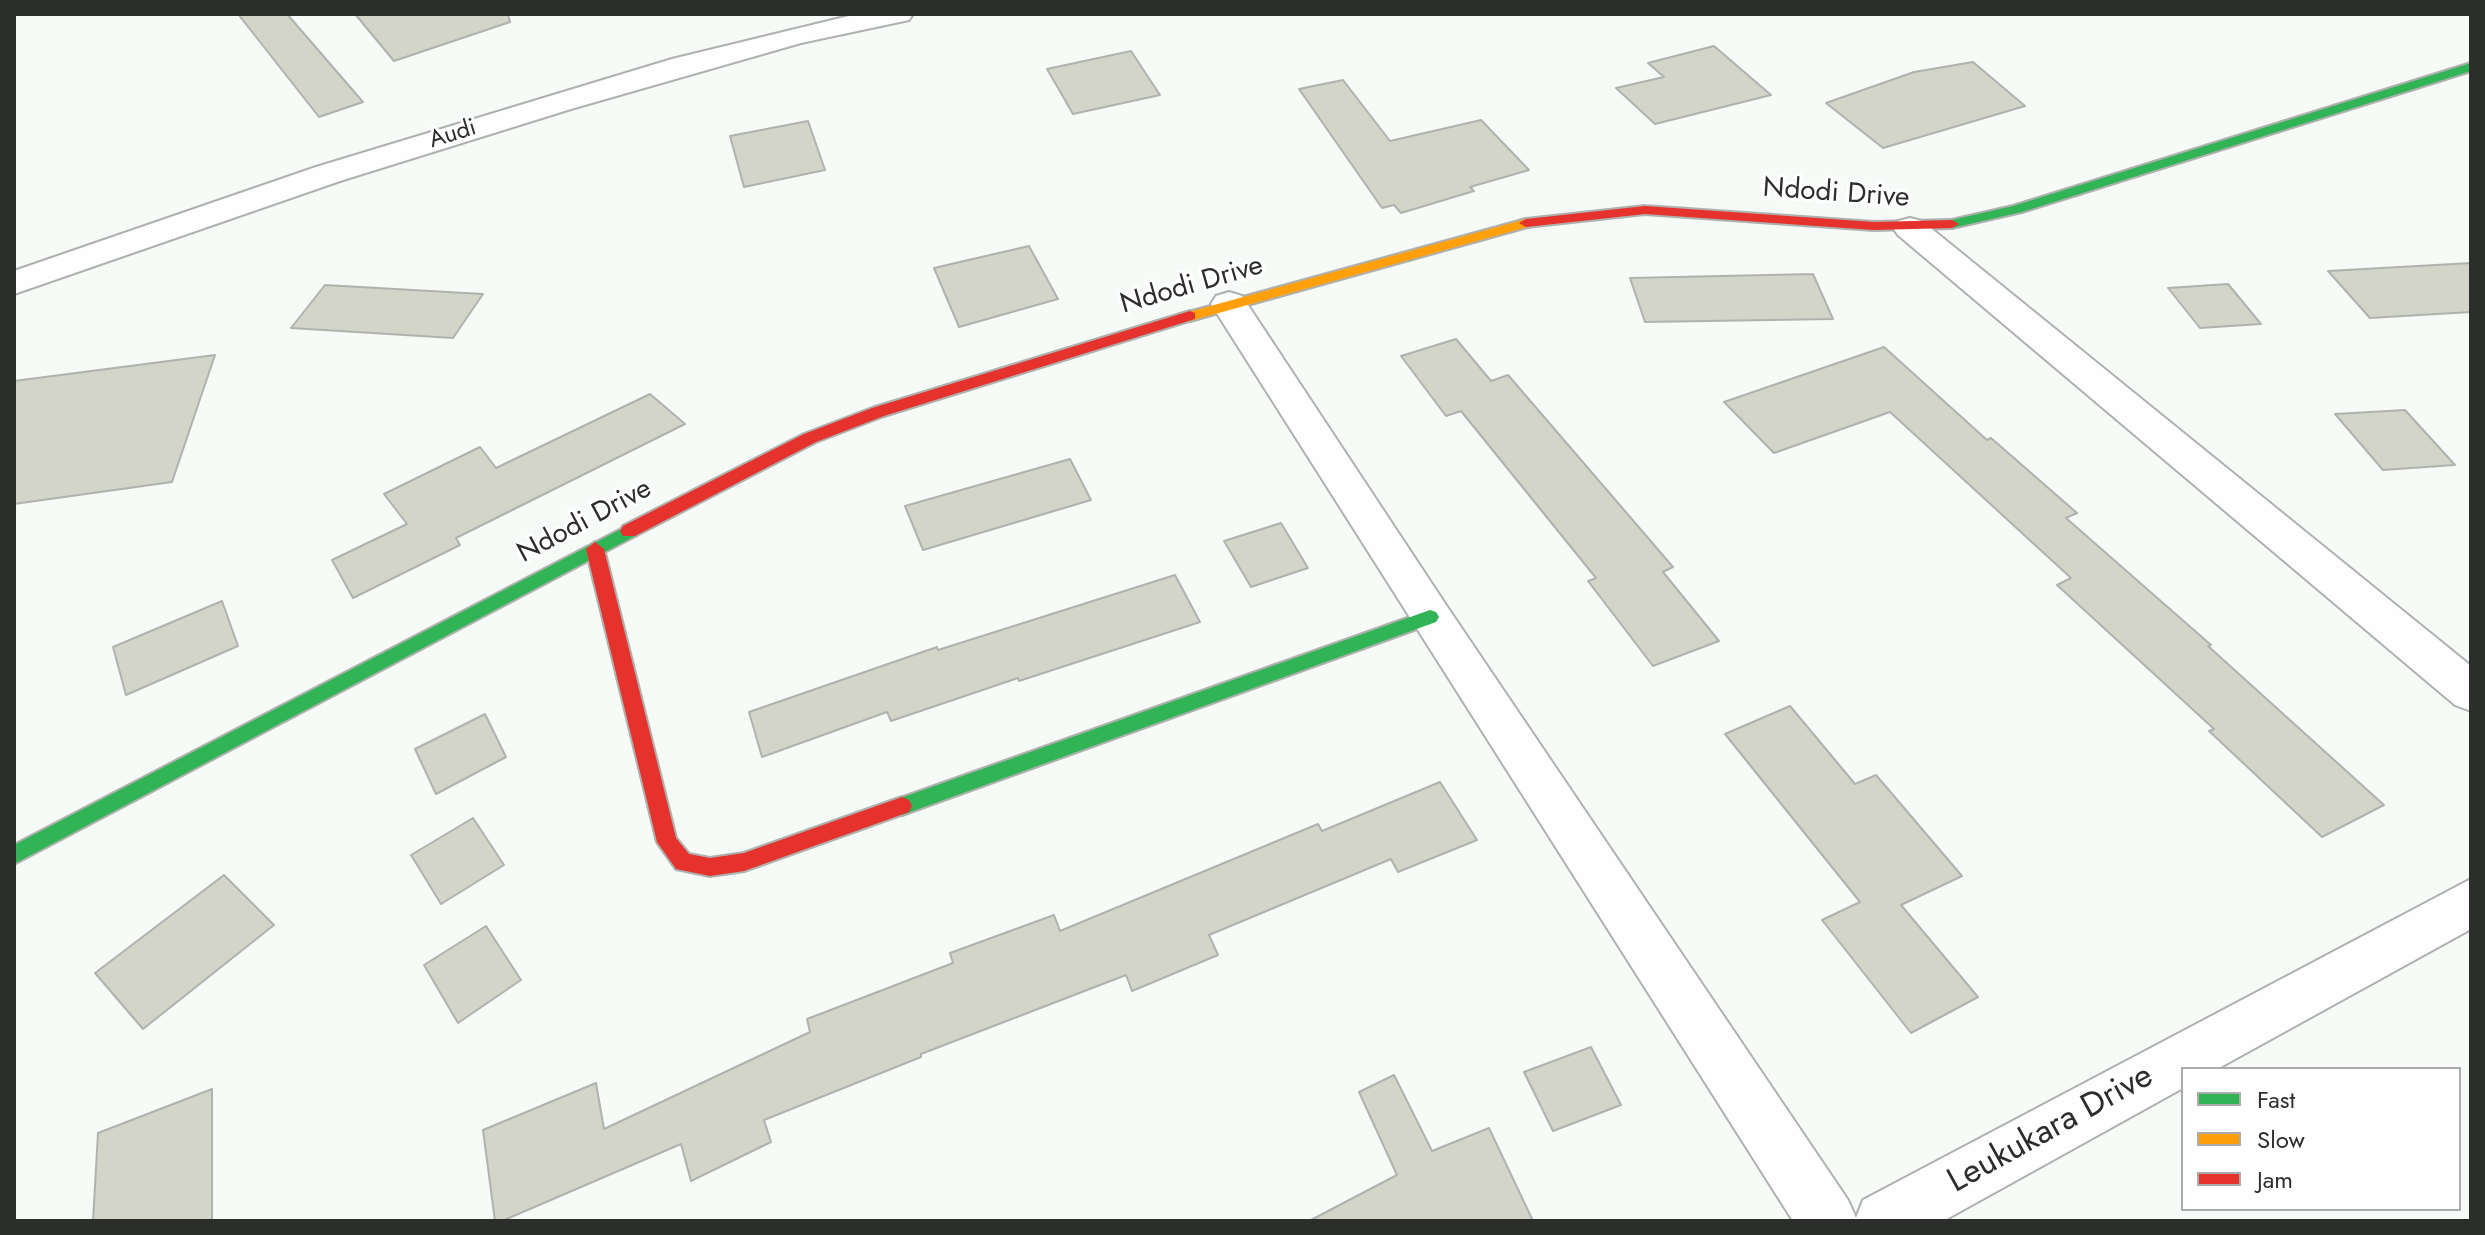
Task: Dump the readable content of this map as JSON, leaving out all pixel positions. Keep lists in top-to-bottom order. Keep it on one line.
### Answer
{"streets":{"street":["Audi","Ndodi Drive","Leukukara Drive"]},"legend":["Fast","Slow","Jam"]}
